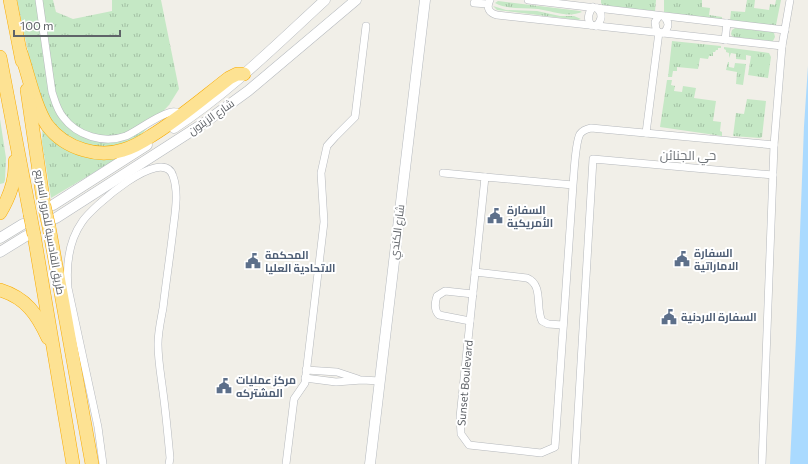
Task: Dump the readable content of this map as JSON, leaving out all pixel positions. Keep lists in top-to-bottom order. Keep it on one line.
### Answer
{"streets":{"highway":["طريق القادسية للمرور السريع"],"main road":["شارع الزيتون","شارع الكندي"],"street":["Sunset Boulevard"]},"crossings":[["شارع الزيتون","طريق القادسية للمرور السريع"]],"districts":["حي الجنائن"],"places":{"public building":["السفارة الأمريكية","السفارة الاماراتية","المحكمة الاتحادية العليا","السفارة الاردنية","مركز عمليات المشتركه"]},"scale_bar":"100 m"}
